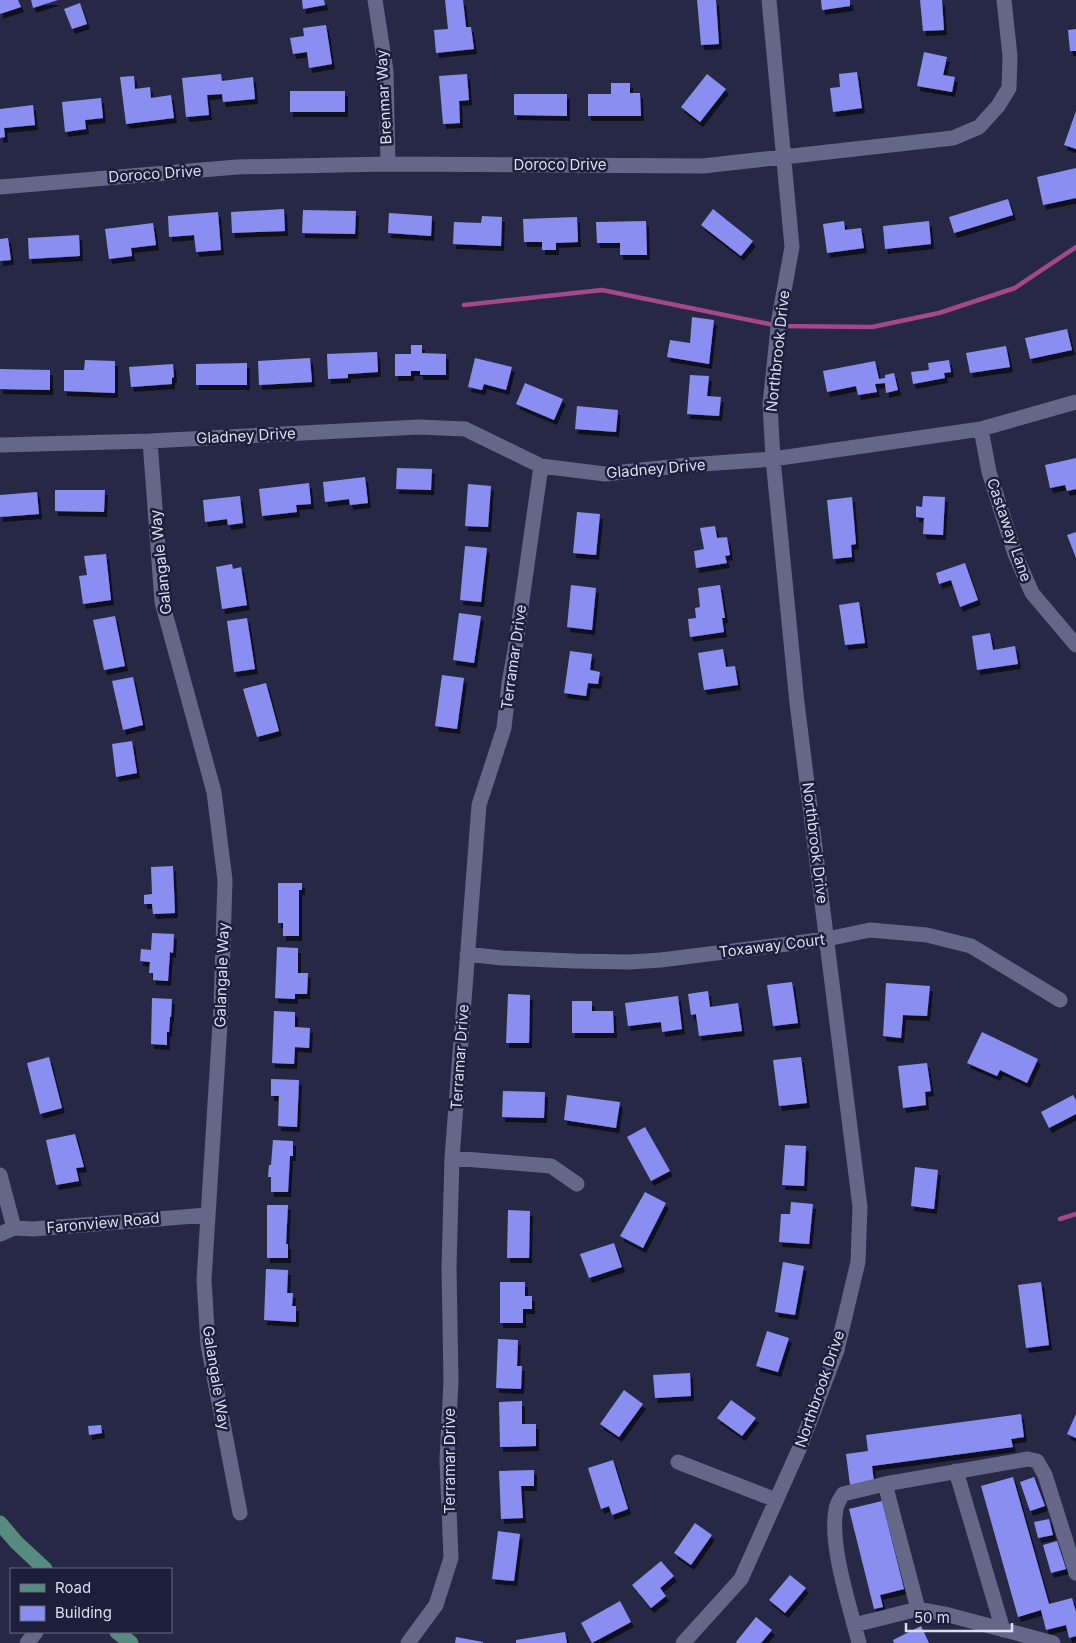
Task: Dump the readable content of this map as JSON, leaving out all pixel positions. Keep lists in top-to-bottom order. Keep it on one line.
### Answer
{"streets":{"street":["Brenmar Way","Doroco Drive","Northbrook Drive","Gladney Drive","Castaway Lane","Galangale Way","Terramar Drive","Toxaway Court","Faronview Road"]},"crossings":[["Brenmar Way","Doroco Drive"],["Doroco Drive","Northbrook Drive"],["Northbrook Drive","Gladney Drive"],["Northbrook Drive","Toxaway Court"],["Gladney Drive","Castaway Lane"],["Gladney Drive","Galangale Way"],["Gladney Drive","Terramar Drive"],["Galangale Way","Faronview Road"],["Terramar Drive","Toxaway Court"]],"legend":["Road","Building"],"scale_bar":"50 m"}
